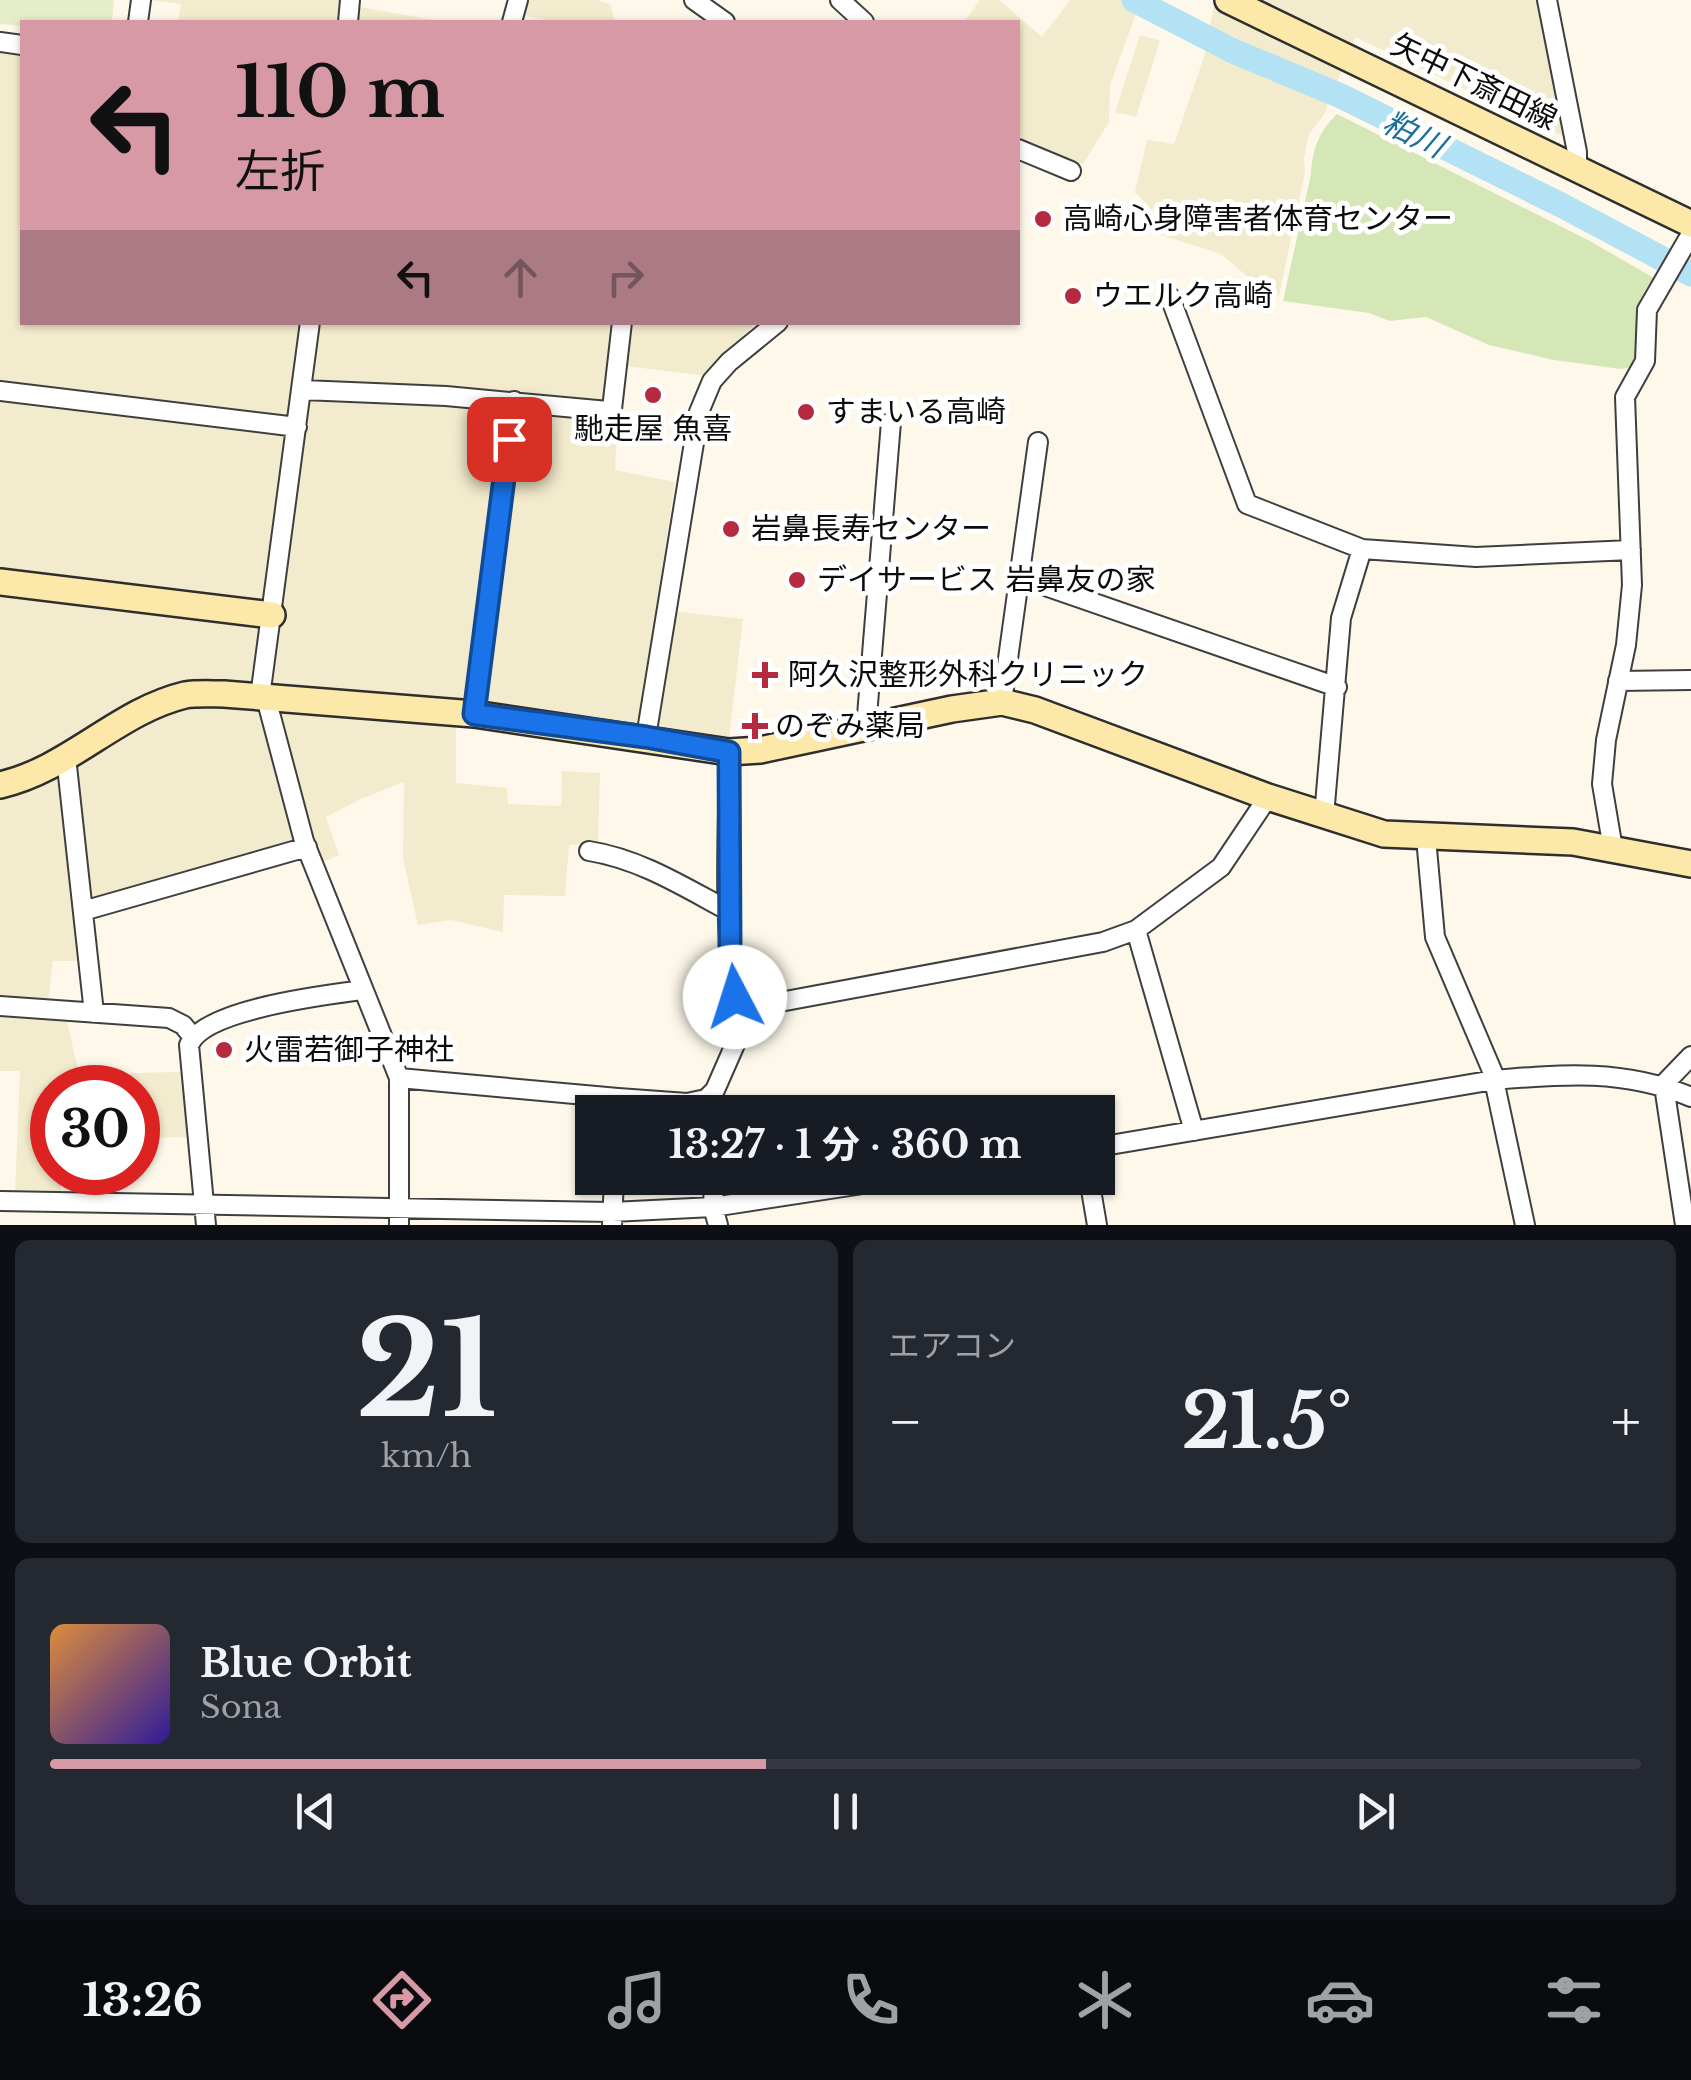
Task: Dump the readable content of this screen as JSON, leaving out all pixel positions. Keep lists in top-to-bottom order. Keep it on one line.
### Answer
{"streets":{"street":["矢中下斎田線"]},"water":["粕川"],"places":{"other":["高崎心身障害者体育センター","ウエルク高崎","馳走屋 魚喜","すまいる高崎","岩鼻長寿センター","デイサービス 岩鼻友の家","火雷若御子神社"],"health":["阿久沢整形外科クリニック","のぞみ薬局"]},"page":{"turn":["110 m","左折"],"limit":"30","trip":"13:27 · 1 分 · 360 m","tile":[["21","km/h"],"エアコン"],"heat":["−","21.5°","+"],"song":["Blue Orbit","Sona"],"tabs":"13:26"}}
